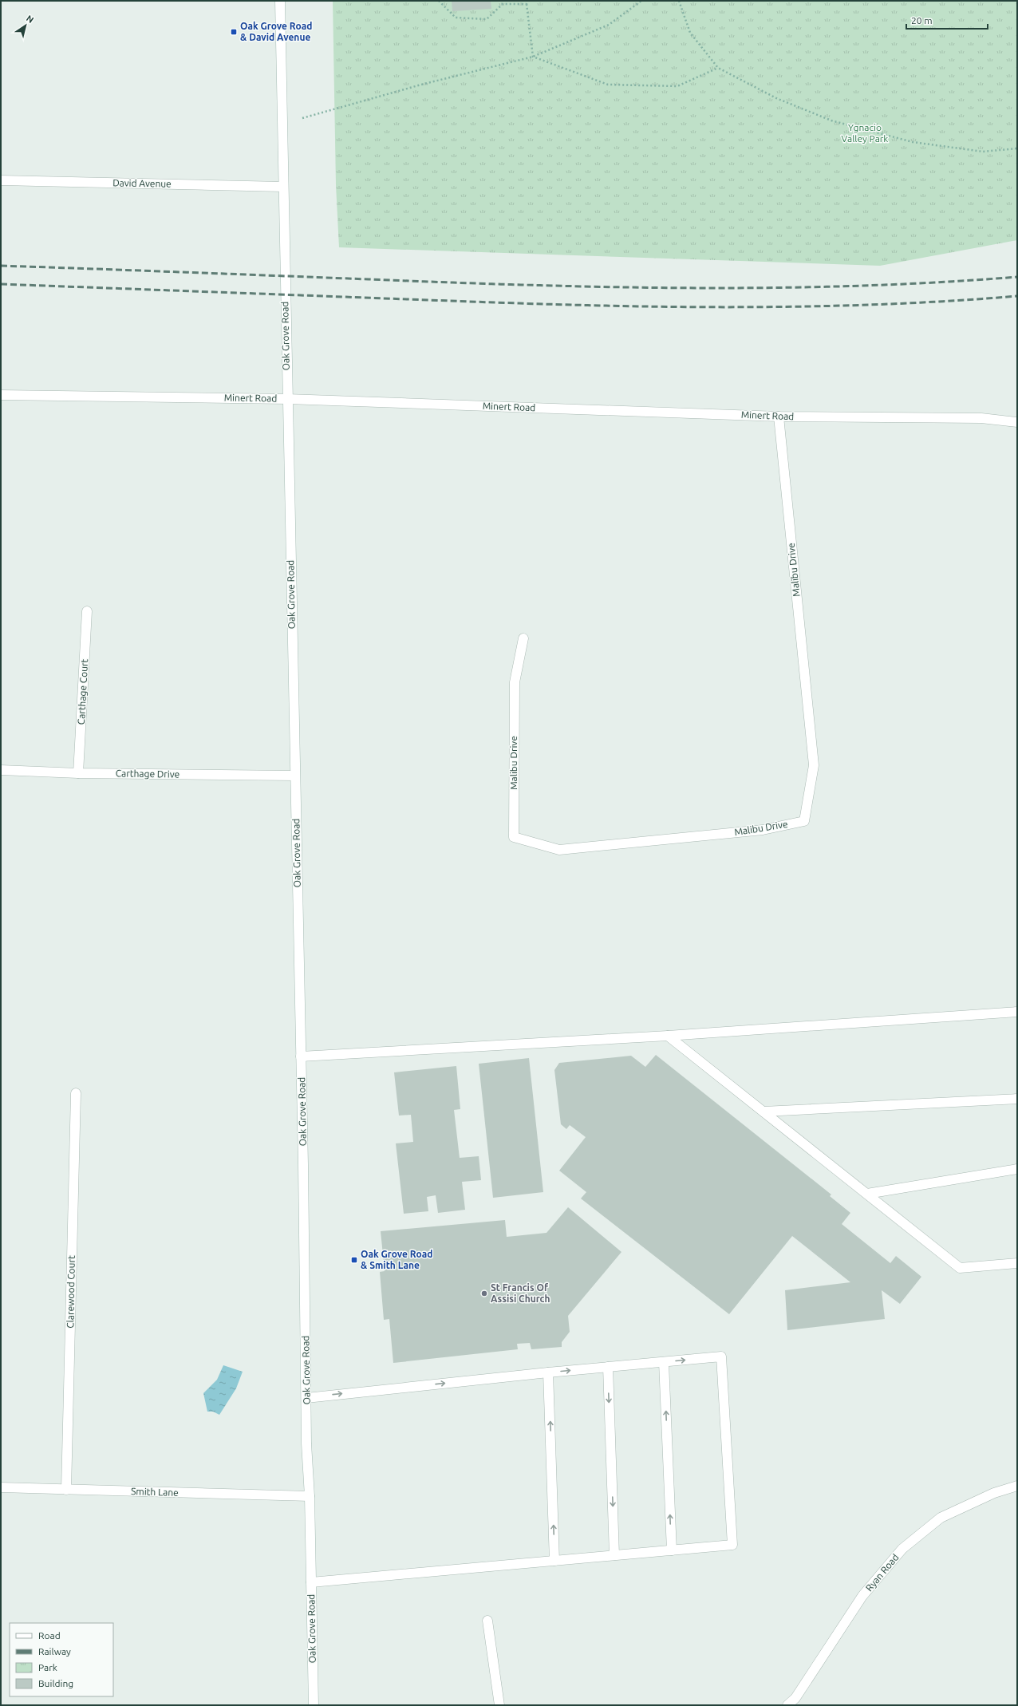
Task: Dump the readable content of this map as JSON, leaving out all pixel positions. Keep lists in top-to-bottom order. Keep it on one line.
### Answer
{"streets":{"street":["David Avenue","Oak Grove Road","Minert Road","Malibu Drive","Carthage Court","Carthage Drive","Clarewood Court","Smith Lane","Ryan Road"]},"crossings":[["David Avenue","Oak Grove Road"],["Oak Grove Road","Minert Road"],["Oak Grove Road","Carthage Drive"],["Oak Grove Road","Smith Lane"],["Minert Road","Malibu Drive"],["Carthage Court","Carthage Drive"],["Clarewood Court","Smith Lane"]],"parks":["Ygnacio Valley Park"],"places":{"transit":["Oak Grove Road & David Avenue","Oak Grove Road & Smith Lane"],"other":["St Francis Of Assisi Church"]},"legend":["Road","Railway","Park","Building"],"scale_bar":"20 m","north":"top right"}
